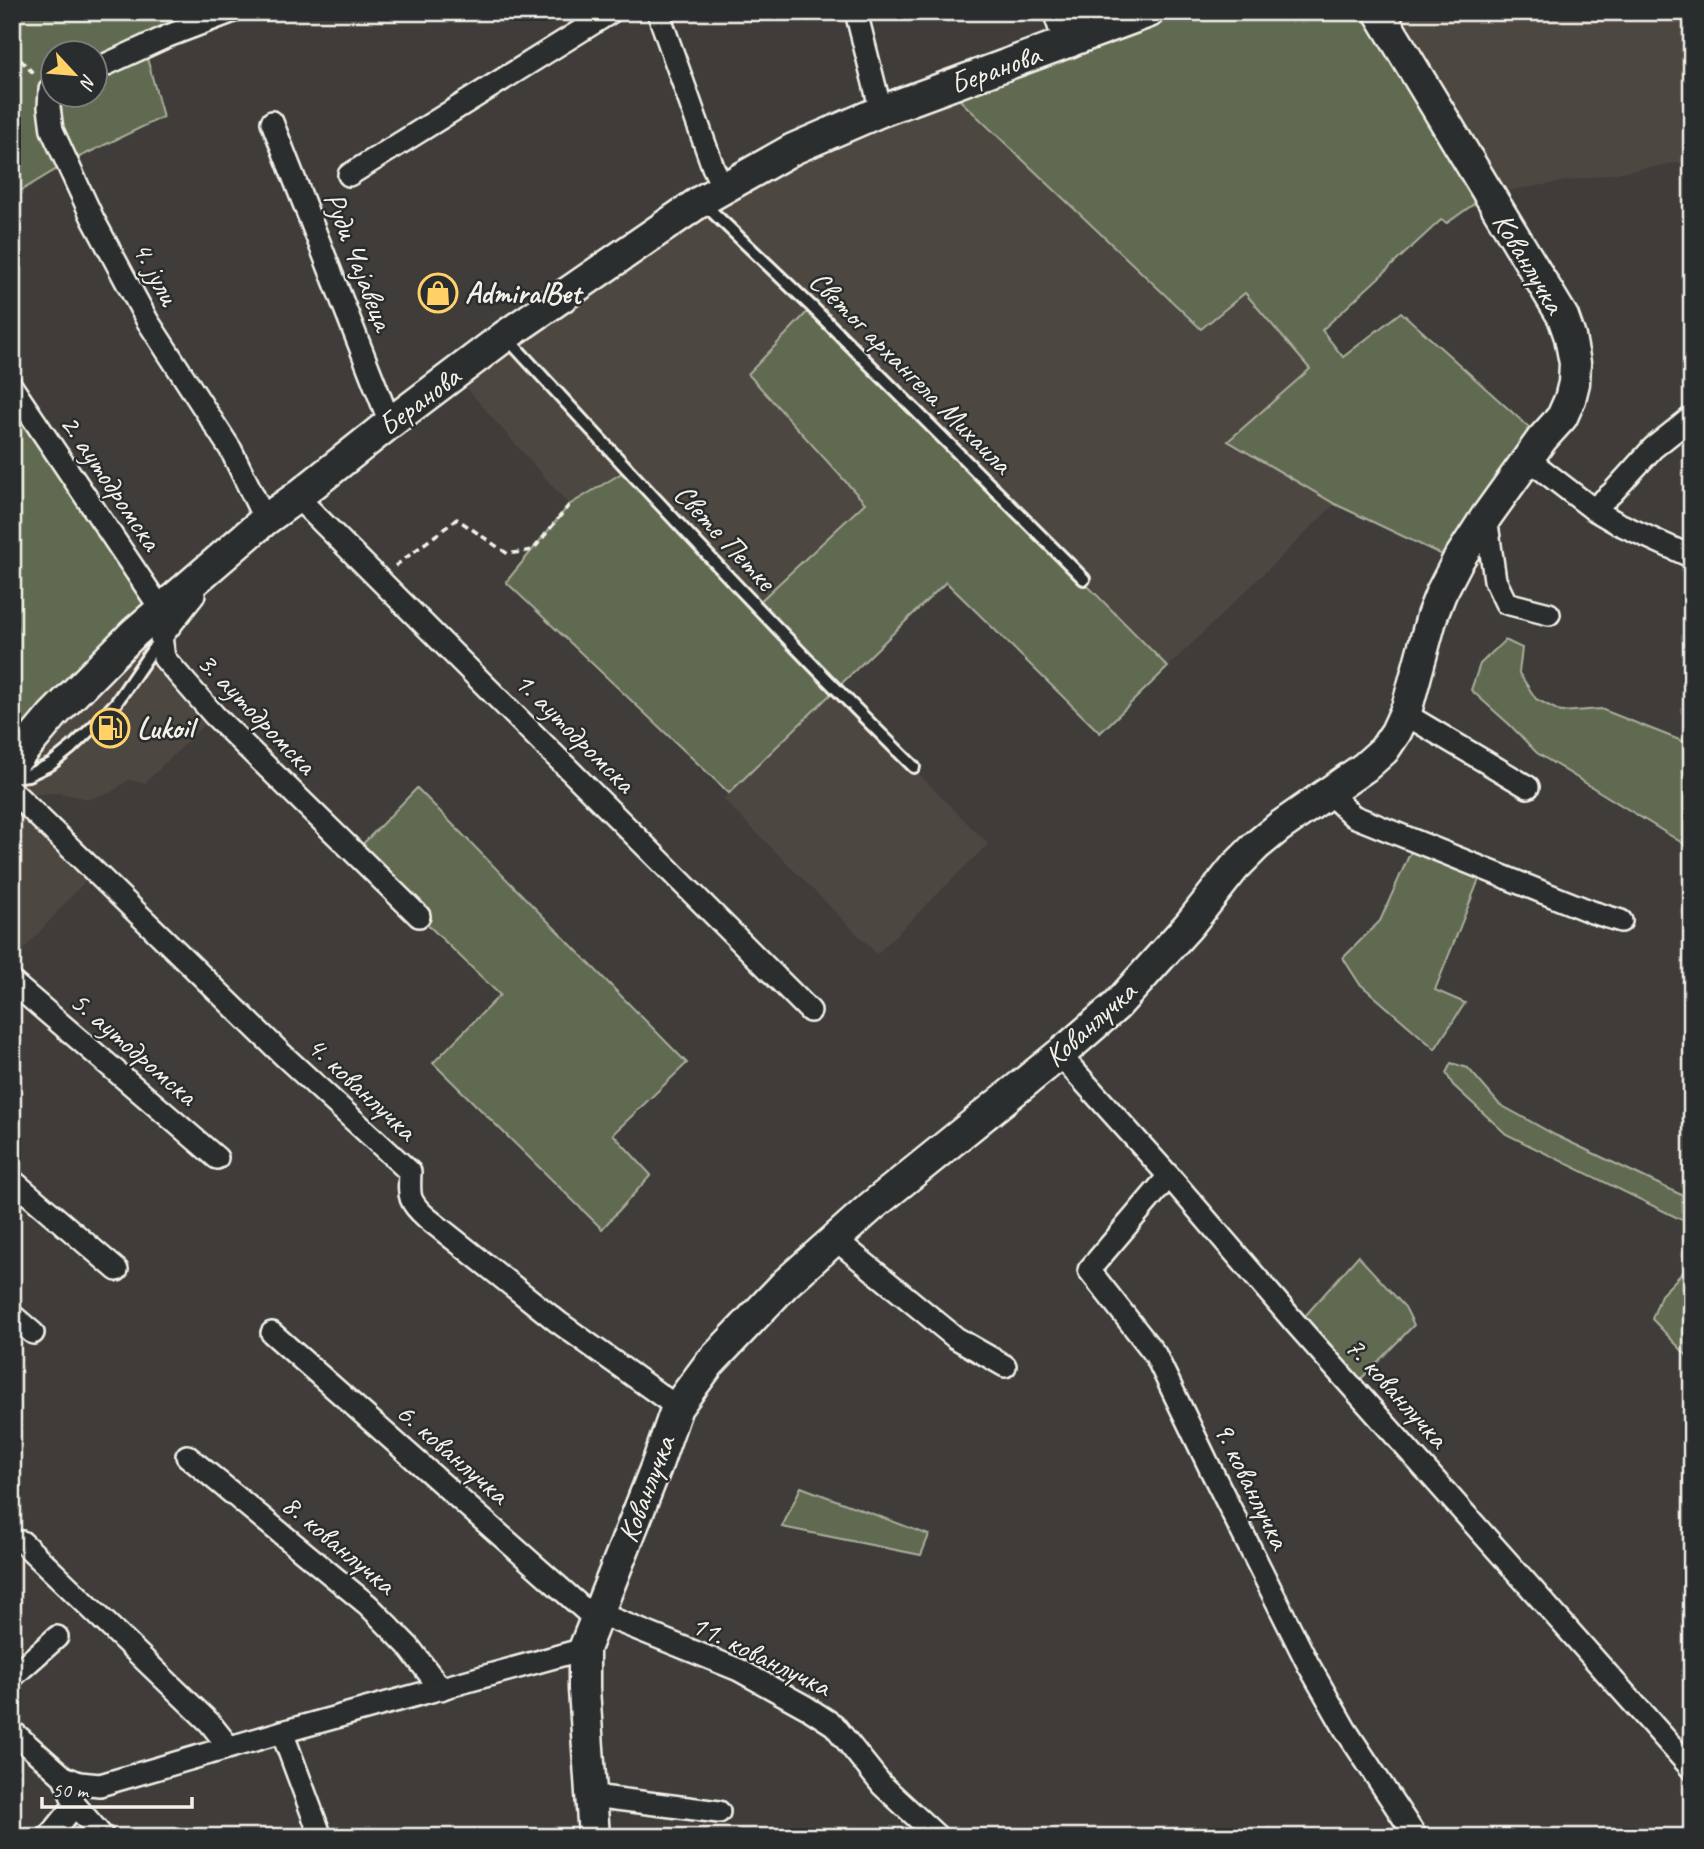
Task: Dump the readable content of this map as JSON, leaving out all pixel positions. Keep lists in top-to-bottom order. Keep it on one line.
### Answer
{"streets":{"street":["Беранова","Руди Чајавеца","Кованлучка","4. јули","2. аутодромска","3. аутодромска","1. аутодромска","5. аутодромска","4. кованлучка","7. кованлучка","6. кованлучка","9. кованлучка","8. кованлучка","11. кованлучка"],"lane":["Светог архангела Михаила","Свете Петке"]},"crossings":[["Беранова","Руди Чајавеца"],["Беранова","4. јули"],["Беранова","Светог архангела Михаила"],["Беранова","2. аутодромска"],["Беранова","Свете Петке"],["Беранова","3. аутодромска"],["Беранова","1. аутодромска"],["Кованлучка","4. кованлучка"],["Кованлучка","7. кованлучка"],["Кованлучка","6. кованлучка"],["Кованлучка","11. кованлучка"],["2. аутодромска","3. аутодромска"],["7. кованлучка","9. кованлучка"],["6. кованлучка","11. кованлучка"]],"places":{"shop":["AdmiralBet"],"fuel station":["Lukoil"]},"scale_bar":"50 m","north":"bottom right"}
